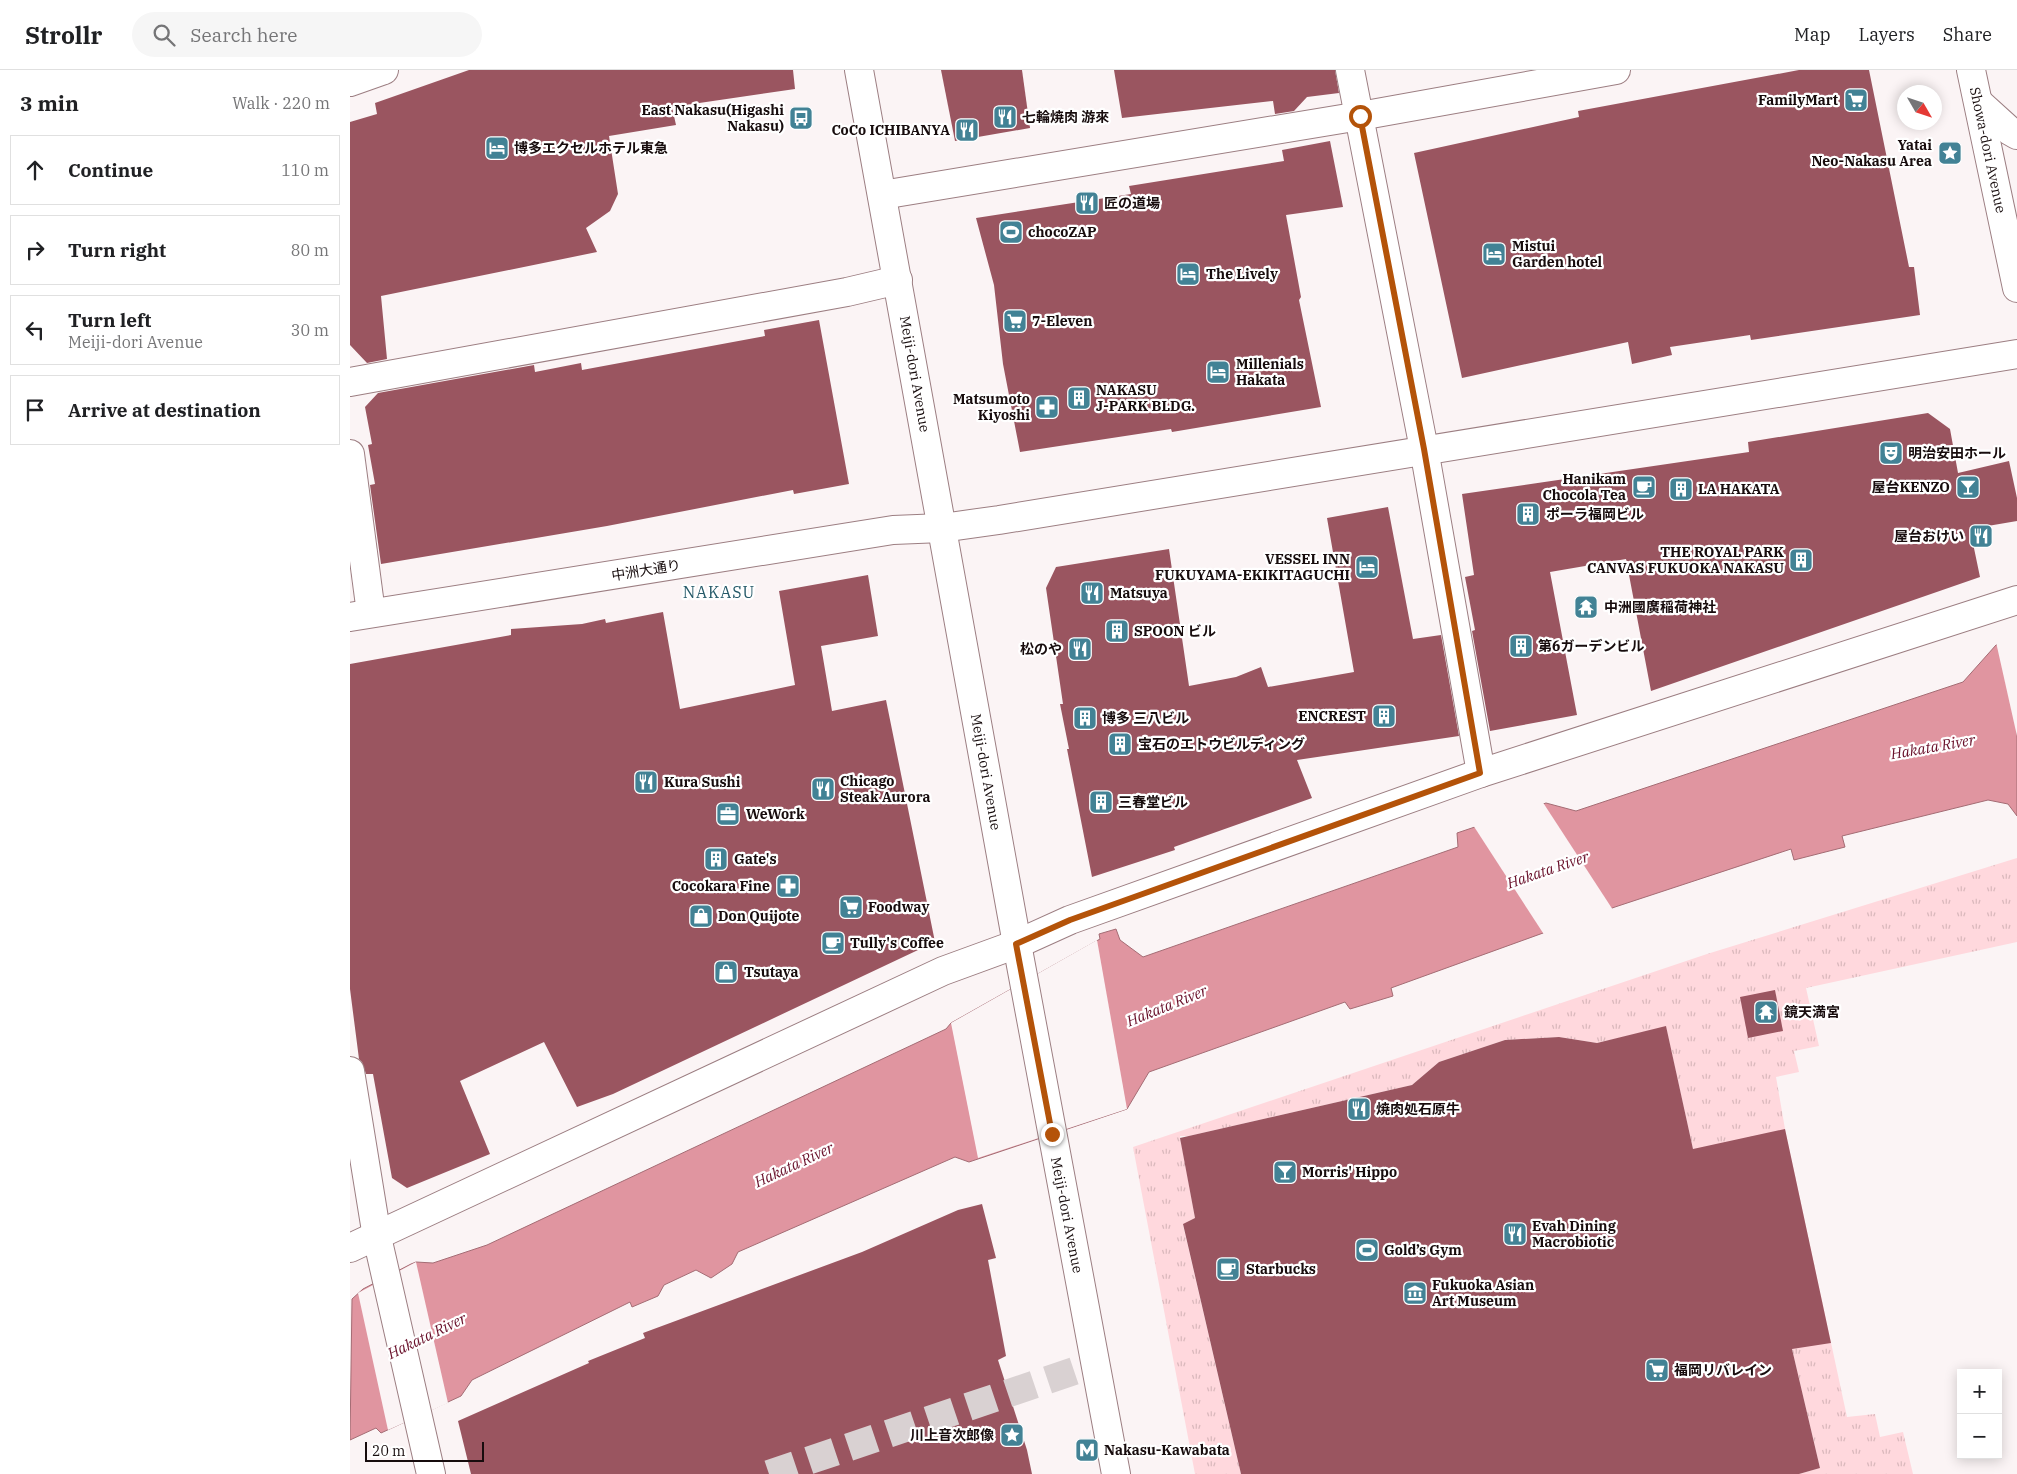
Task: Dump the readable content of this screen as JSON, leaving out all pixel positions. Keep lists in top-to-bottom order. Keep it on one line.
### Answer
{"streets":{"street":["Showa-dori Avenue","Meiji-dori Avenue","中洲大通り"]},"crossings":[["Meiji-dori Avenue","中洲大通り"]],"districts":["NAKASU"],"water":["Hakata River"],"places":{"supermarket":["FamilyMart","7-Eleven","Foodway","福岡リバレイン"],"restaurant":["七輪焼肉 游來","CoCo ICHIBANYA","匠の道場","屋台おけい","Matsuya","松のや","Kura Sushi","Chicago Steak Aurora","焼肉処石原牛","Evah Dining Macrobiotic"],"bus stop":["East Nakasu(Higashi Nakasu)"],"hotel":["博多エクセルホテル東急","Mistui Garden hotel","The Lively","Millenials Hakata","VESSEL INN FUKUYAMA-EKIKITAGUCHI"],"place":["Yatai Neo-Nakasu Area","川上音次郎像"],"sports":["chocoZAP","Gold’s Gym"],"building":["NAKASU J-PARK BLDG.","LA HAKATA","ポーラ福岡ビル","THE ROYAL PARK CANVAS FUKUOKA NAKASU","SPOON ビル","第6ガーデンビル","ENCREST","博多 三八ビル","宝石のエトウビルディング","三春堂ビル","Gate's"],"pharmacy":["Matsumoto Kiyoshi","Cocokara Fine"],"theatre":["明治安田ホール"],"cafe":["Hanikam Chocola Tea","Tully's Coffee","Starbucks"],"bar":["屋台KENZO","Morris' Hippo"],"temple":["中洲國廣稲荷神社","鏡天満宮"],"office":["WeWork"],"shop":["Don Quijote","Tsutaya"],"museum":["Fukuoka Asian Art Museum"],"metro station":["Nakasu-Kawabata"]},"scale_bar":"20 m","north":"bottom right","page":{"header":"Strollr","search":"Search here","nav":["Map","Layers","Share"],"heading":["3 min","Walk · 220 m"],"list":[["Continue","110 m"],["Turn right","80 m"],["Turn left","Meiji-dori Avenue","30 m"],"Arrive at destination"],"map_buttons":["+","−"],"scale":"20 m"}}
